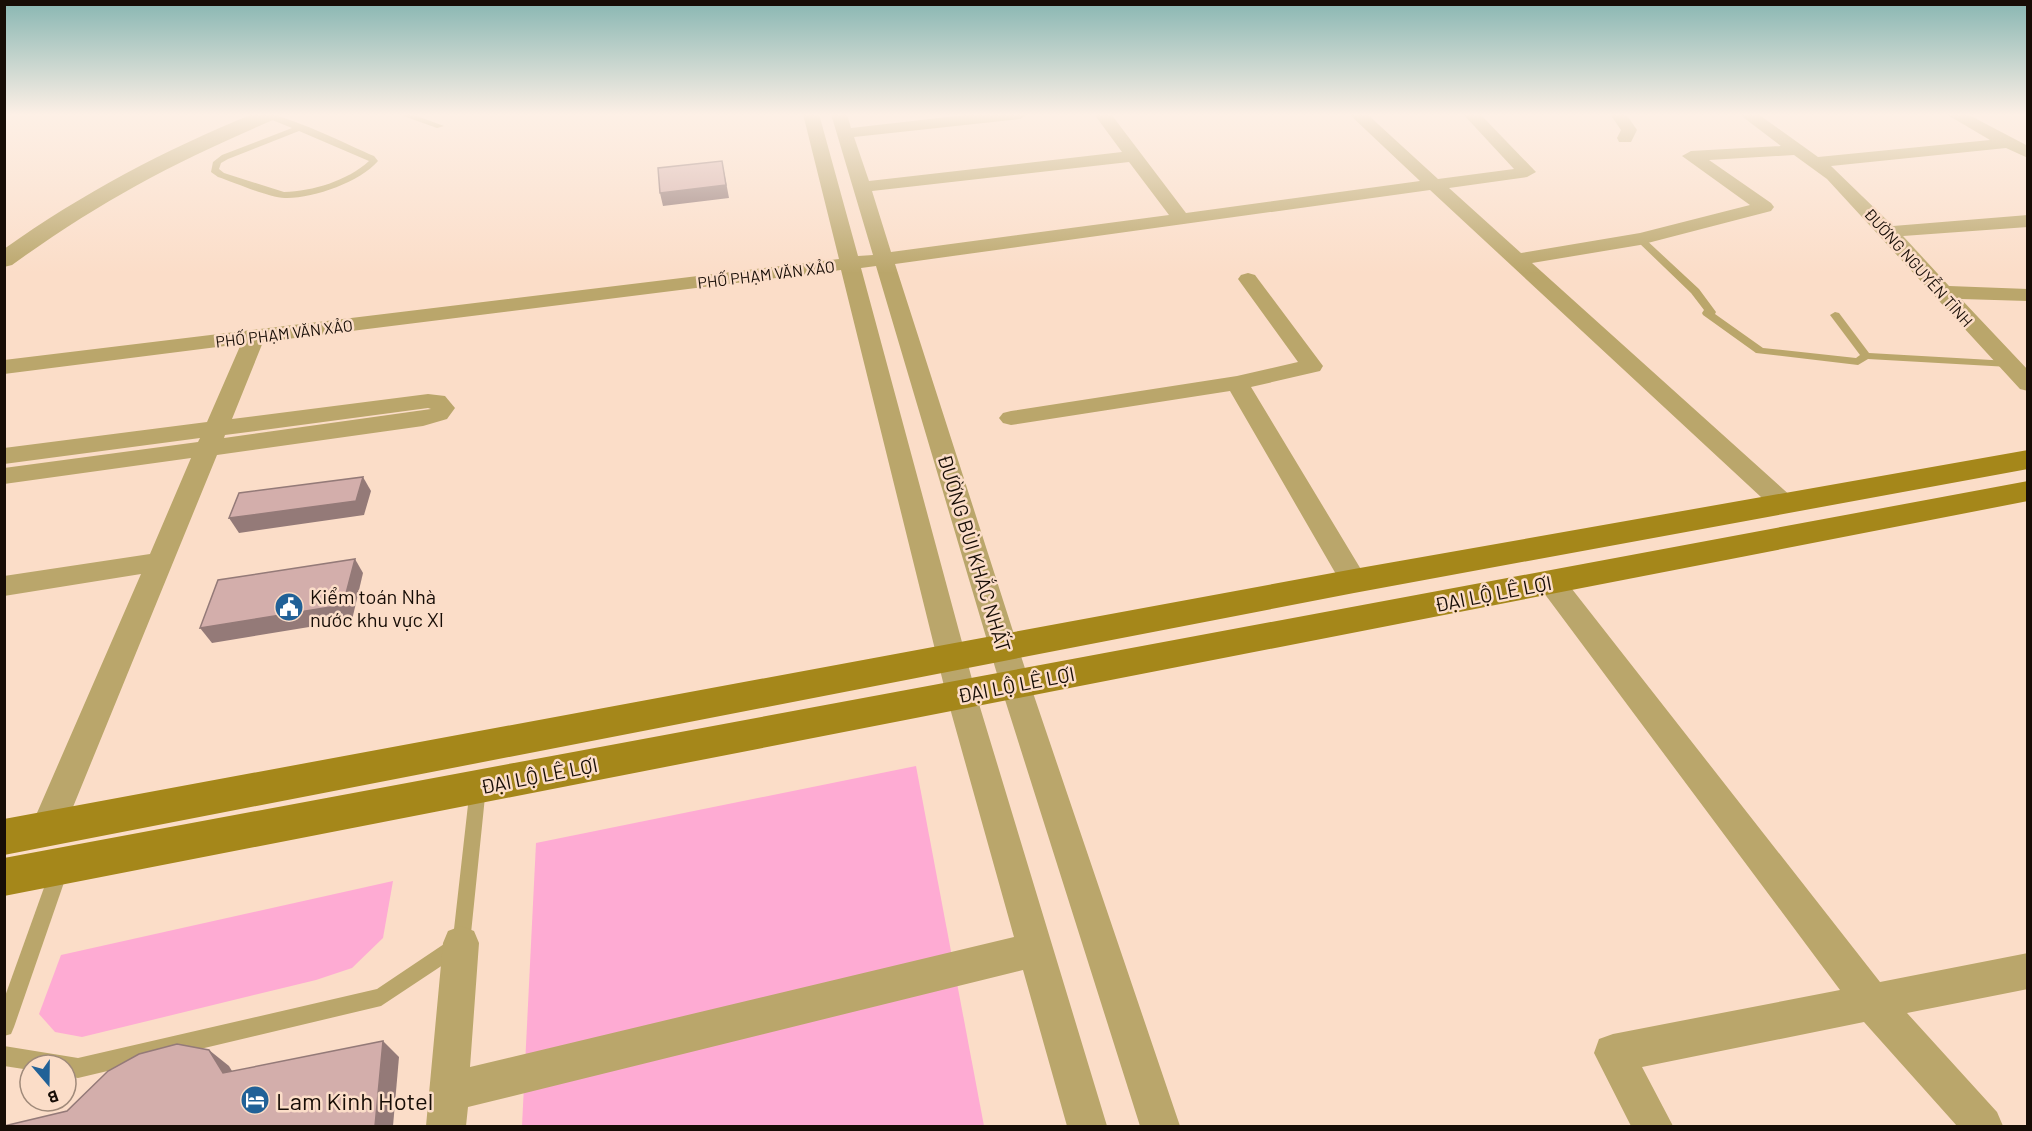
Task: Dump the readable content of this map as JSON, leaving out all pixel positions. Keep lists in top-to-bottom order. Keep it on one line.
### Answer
{"streets":{"main road":["ĐẠI LỘ LÊ LỢI"],"street":["ĐƯỜNG NGUYỄN TĨNH","PHỐ PHẠM VĂN XẢO","ĐƯỜNG BÙI KHẮC NHẤT"]},"crossings":[["PHỐ PHẠM VĂN XẢO","ĐƯỜNG BÙI KHẮC NHẤT"],["ĐƯỜNG BÙI KHẮC NHẤT","ĐẠI LỘ LÊ LỢI"]],"places":{"public building":["Kiểm toán Nhà nước khu vực XI"],"hotel":["Lam Kinh Hotel"]},"north":"bottom"}
